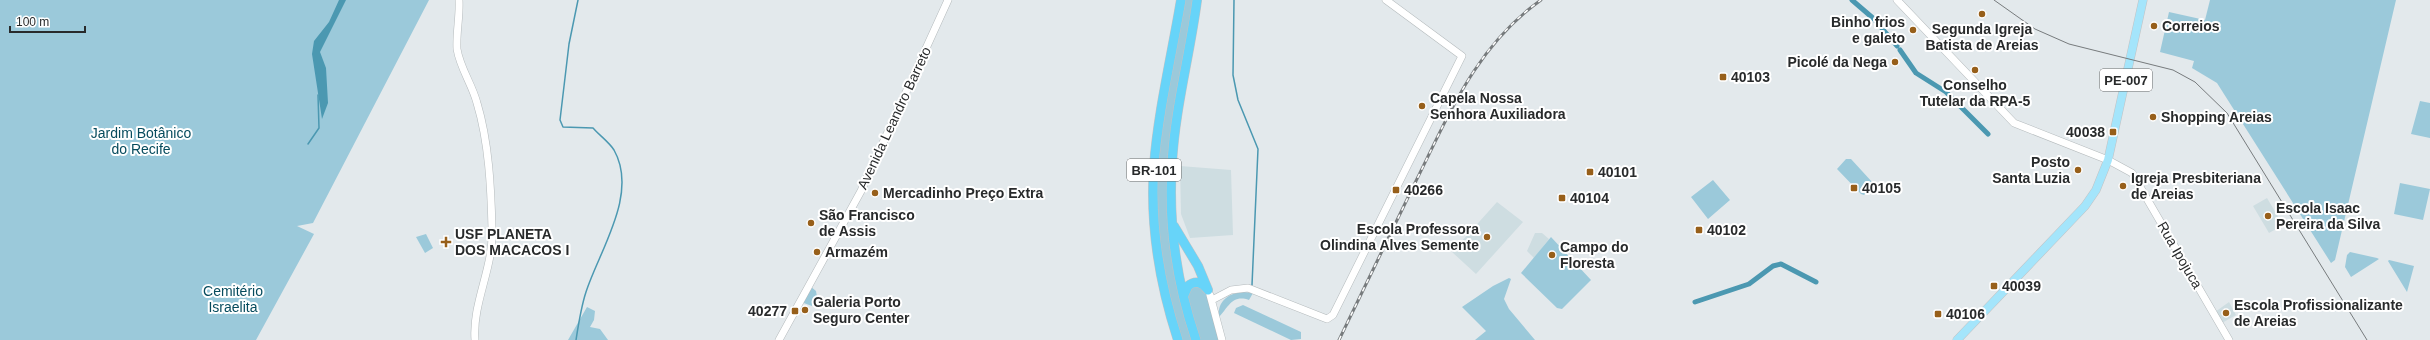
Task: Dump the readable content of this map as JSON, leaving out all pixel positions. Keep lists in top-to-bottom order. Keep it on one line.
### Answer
{"streets":{"highway":["BR-101"],"main road":["PE-007","Avenida Leandro Barreto","Rua Ipojuca"]},"crossings":[["PE-007","Rua Ipojuca"]],"parks":["Jardim Botânico do Recife","Cemitério Israelita"],"places":{"other":["Segunda Igreja Batista de Areias","Correios","Binho frios e galeto","Picolé da Nega","Conselho Tutelar da RPA-5","Capela Nossa Senhora Auxiliadora","Shopping Areias","Posto Santa Luzia","Igreja Presbiteriana de Areias","Mercadinho Preço Extra","Escola Isaac Pereira da Silva","São Francisco de Assis","Escola Professora Olindina Alves Semente","Armazém","Campo do Floresta","Galeria Porto Seguro Center","Escola Profissionalizante de Areias"],"transit":["40103","40038","40101","40105","40266","40104","40102","40039","40277","40106"],"health":["USF PLANETA DOS MACACOS I"]},"scale_bar":"100 m"}
